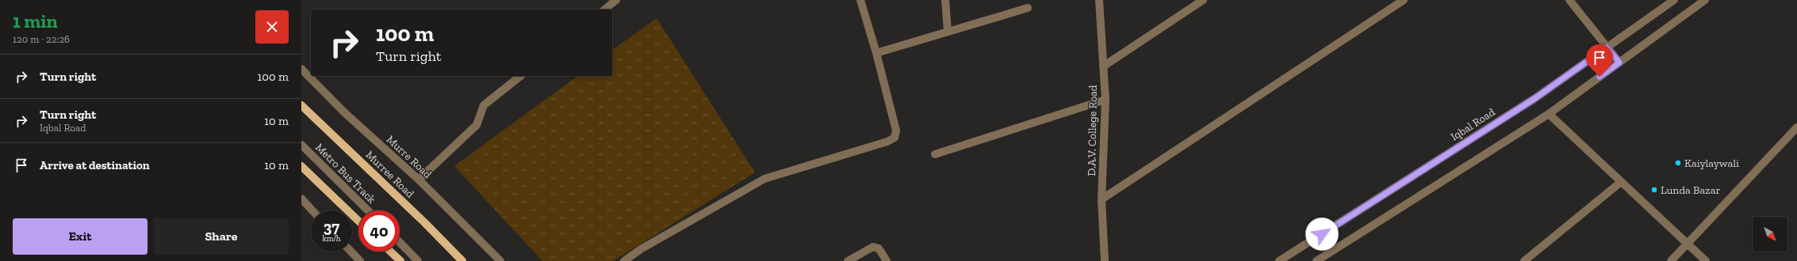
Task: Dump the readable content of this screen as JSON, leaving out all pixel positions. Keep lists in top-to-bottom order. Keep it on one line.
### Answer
{"streets":{"main road":["Murree Road"],"street":["Iqbal Road","D.A.V. College Road","Murre Road","Metro Bus Track"]},"places":["Kaiylaywali","Lunda Bazar"],"north":"bottom right","page":{"heading":["1 min","120 m · 22:26"],"turn":["100 m","Turn right"],"list":[{"name":"Turn right","value":"100 m"},{"name":"Turn right","note":"Iqbal Road","value":"10 m"},{"name":"Arrive at destination","value":"10 m"}],"speed":"37 km/h","limit":"40","buttons":["Exit","Share"]}}
